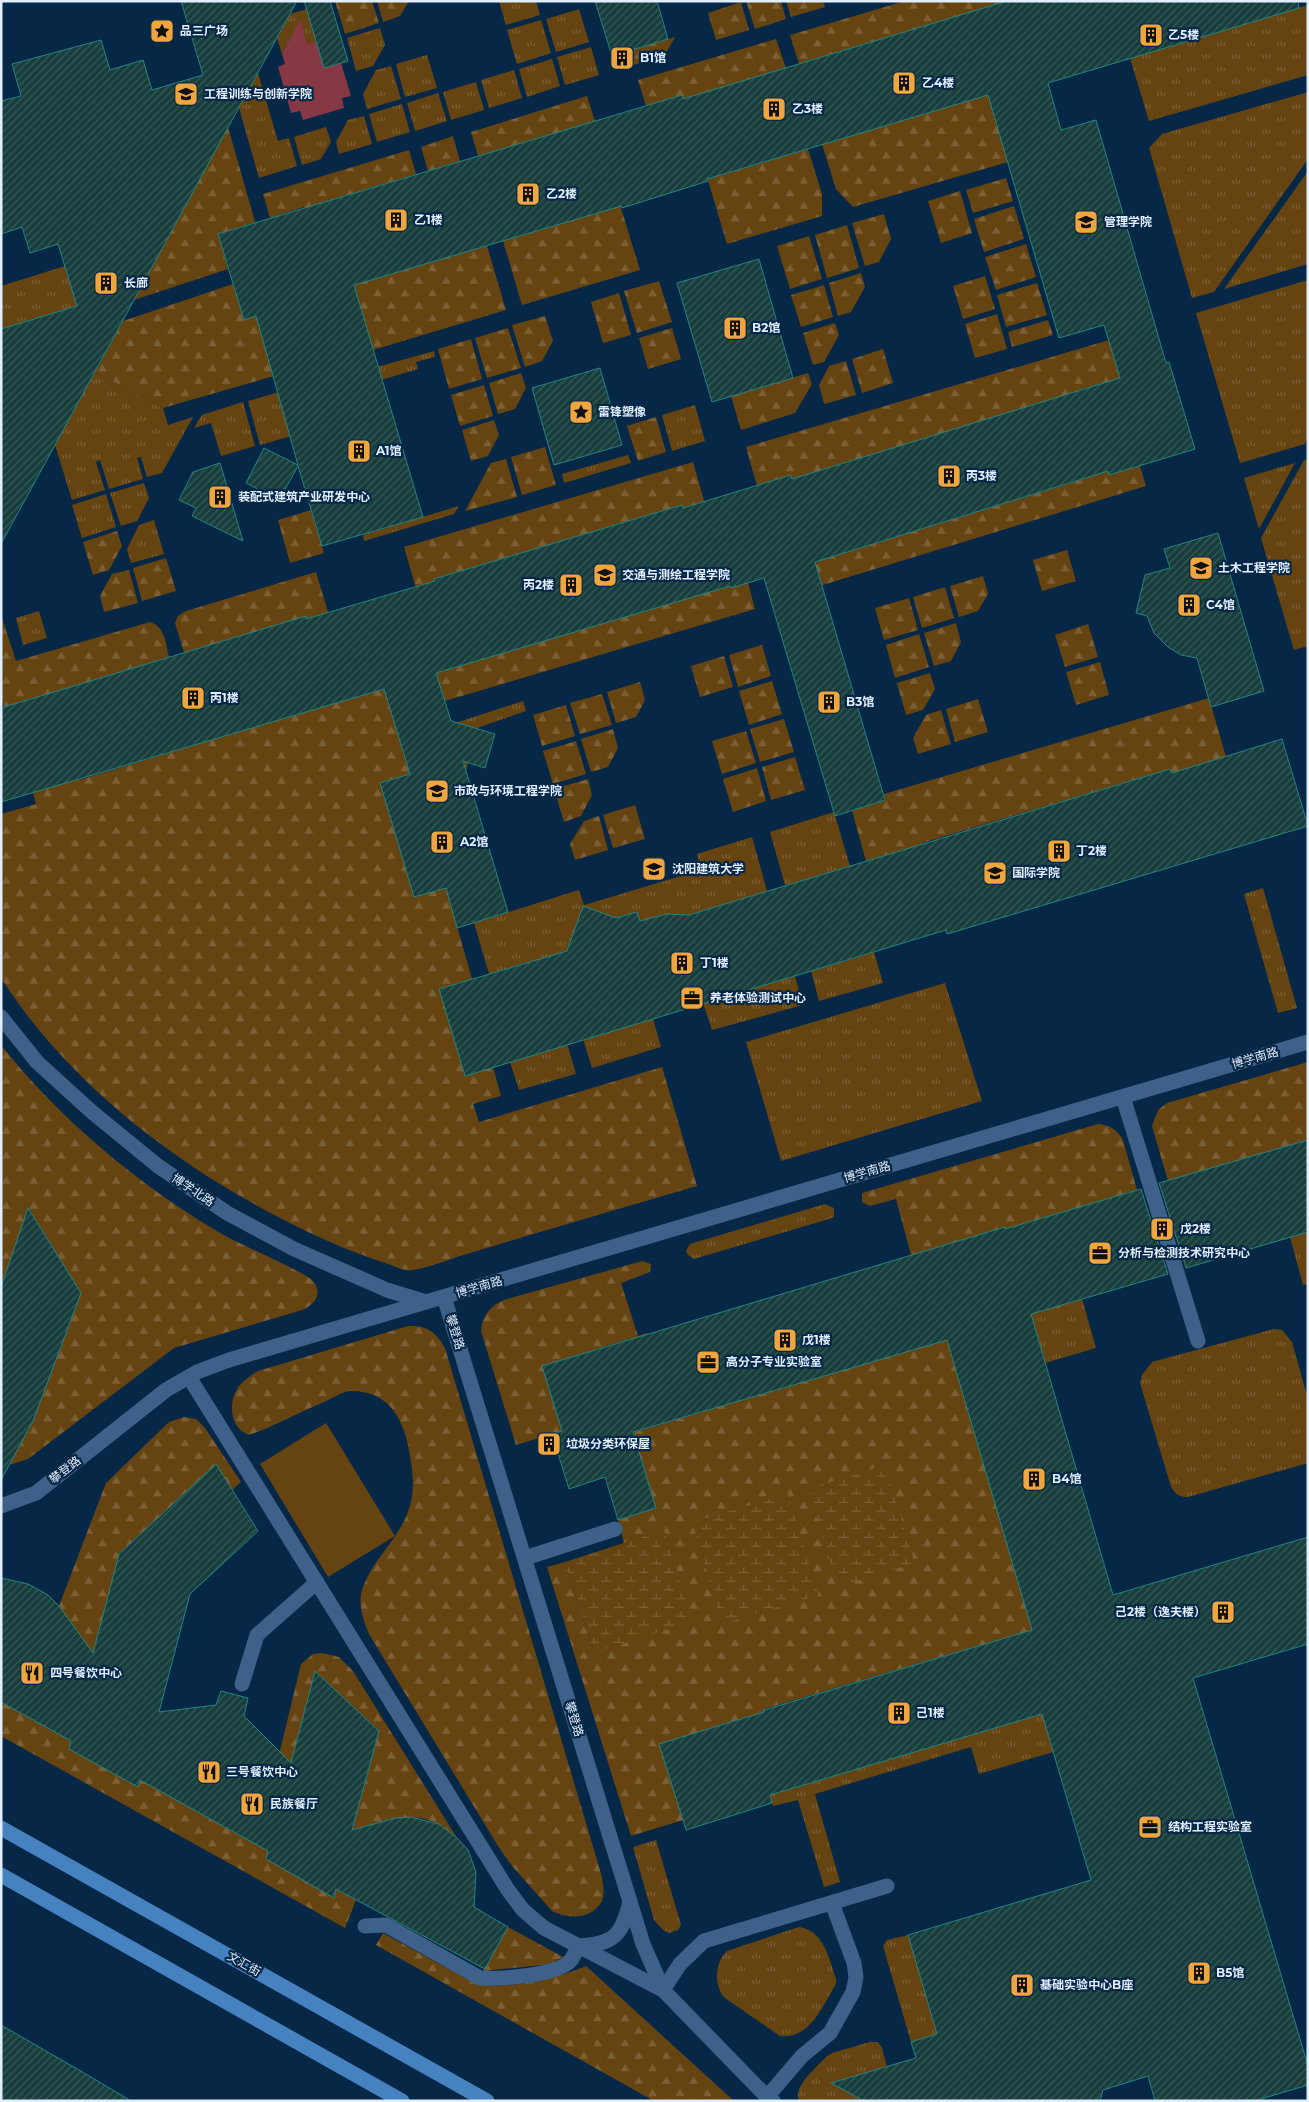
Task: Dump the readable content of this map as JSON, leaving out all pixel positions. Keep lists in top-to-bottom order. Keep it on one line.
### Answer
{"streets":{"street":["文汇街"],"lane":["博学南路","博学北路","攀登路"]},"crossings":[["博学南路","博学北路"],["博学南路","攀登路"],["博学北路","攀登路"]],"places":{"place":["品三广场","雷锋塑像"],"building":["乙5楼","B1馆","乙4楼","乙3楼","乙2楼","乙1楼","长廊","B2馆","A1馆","丙3楼","装配式建筑产业研发中心","丙2楼","C4馆","丙1楼","B3馆","A2馆","丁2楼","丁1楼","戊2楼","戊1楼","垃圾分类环保屋","B4馆","己2楼（逸夫楼）","己1楼","B5馆","基础实验中心B座"],"school or university":["工程训练与创新学院","管理学院","土木工程学院","交通与测绘工程学院","市政与环境工程学院","沈阳建筑大学","国际学院"],"office":["养老体验测试中心","分析与检测技术研究中心","高分子专业实验室","结构工程实验室"],"restaurant":["四号餐饮中心","三号餐饮中心","民族餐厅"]}}
